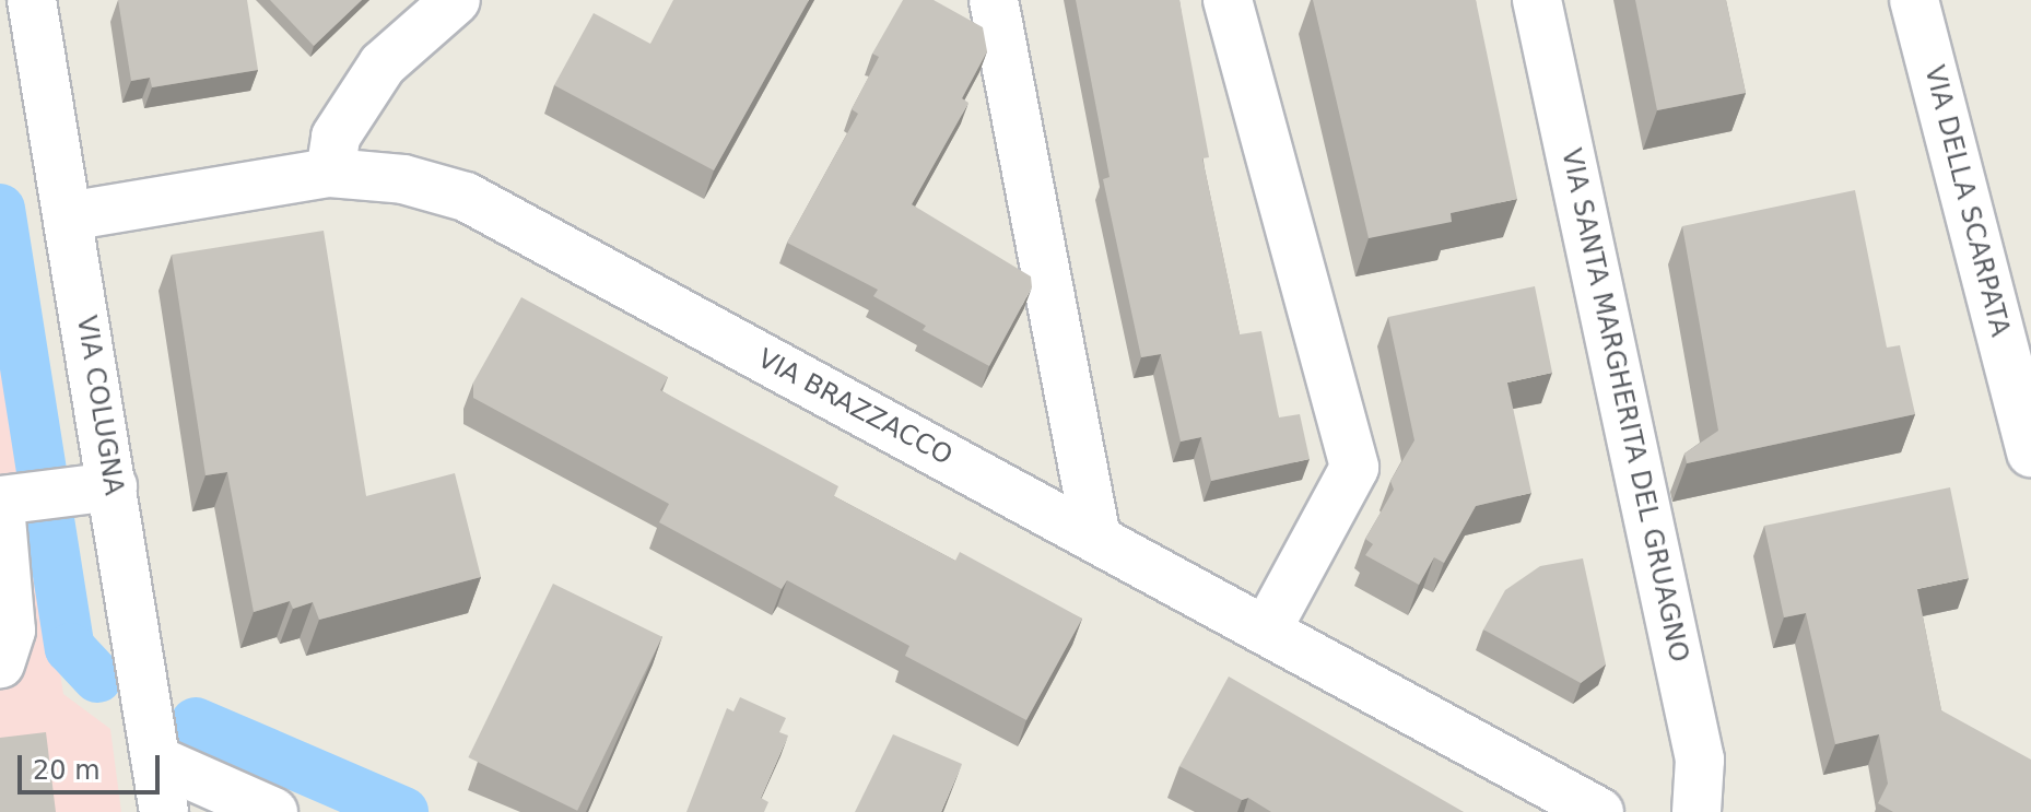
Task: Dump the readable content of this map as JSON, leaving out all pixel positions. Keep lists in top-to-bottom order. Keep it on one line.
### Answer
{"streets":{"street":["VIA DELLA SCARPATA","VIA COLUGNA","VIA SANTA MARGHERITA DEL GRUAGNO","VIA BRAZZACCO"]},"crossings":[["VIA COLUGNA","VIA BRAZZACCO"]],"scale_bar":"20 m"}
